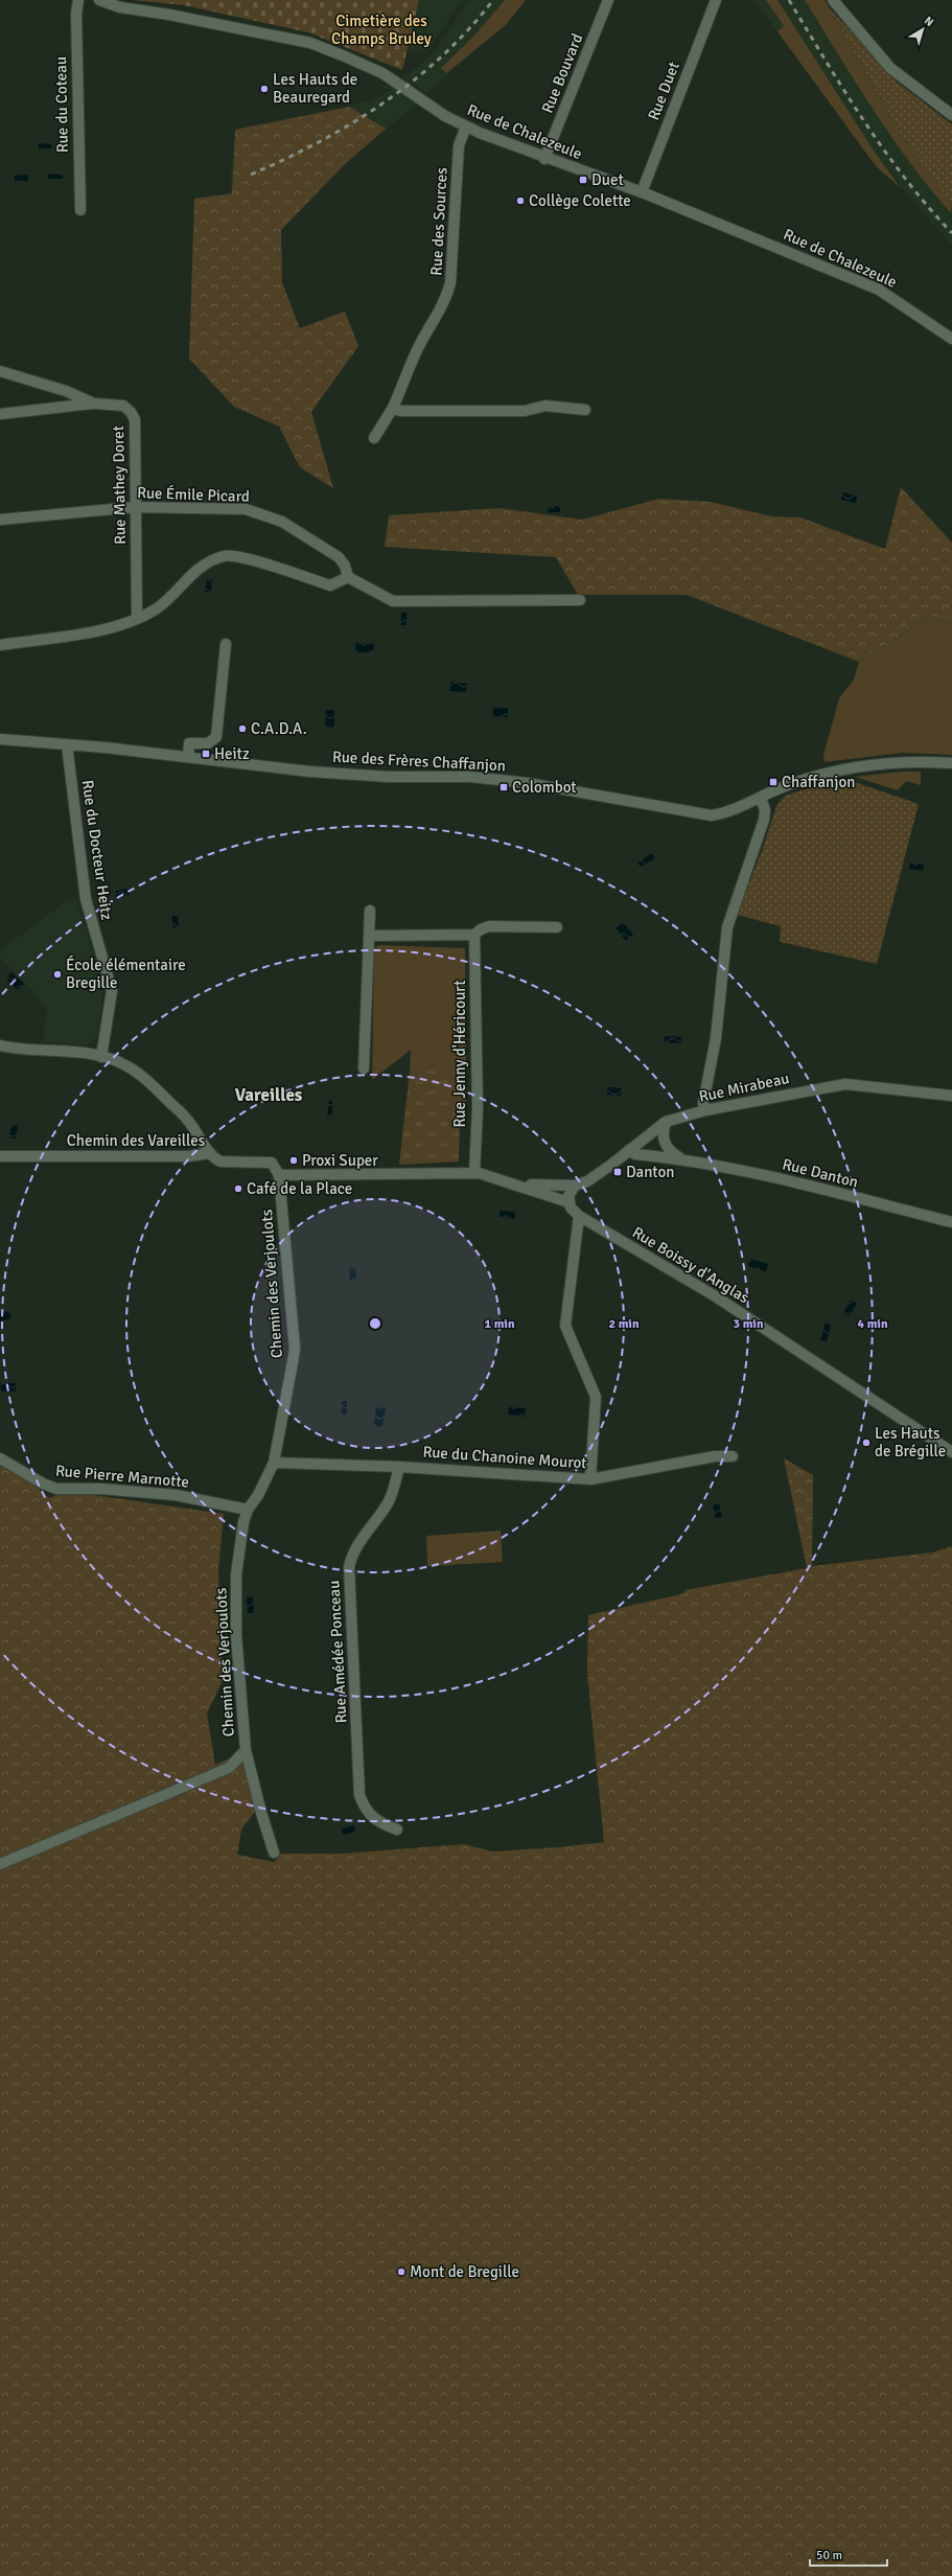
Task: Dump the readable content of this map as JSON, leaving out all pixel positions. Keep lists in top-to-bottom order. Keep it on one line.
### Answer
{"streets":{"street":["Rue Bouvard","Rue Duet","Rue du Coteau","Rue de Chalezeule","Rue des Sources","Rue Mathey Doret","Rue Émile Picard","Rue des Frères Chaffanjon","Rue du Docteur Heitz","Rue Jenny d'Héricourt","Rue Mirabeau","Chemin des Vareilles","Rue Danton","Rue Boissy d'Anglas","Chemin des Verjoulots","Rue du Chanoine Mourot","Rue Pierre Marnotte","Rue Amédée Ponceau"]},"crossings":[["Rue Bouvard","Rue de Chalezeule"],["Rue Duet","Rue de Chalezeule"],["Rue de Chalezeule","Rue des Sources"],["Rue Mathey Doret","Rue Émile Picard"],["Rue des Frères Chaffanjon","Rue du Docteur Heitz"],["Rue Mirabeau","Rue Danton"],["Chemin des Vareilles","Chemin des Verjoulots"],["Chemin des Verjoulots","Rue du Chanoine Mourot"],["Chemin des Verjoulots","Rue Pierre Marnotte"],["Rue du Chanoine Mourot","Rue Amédée Ponceau"]],"districts":["Vareilles"],"parks":["Cimetière des Champs Bruley"],"places":{"other":["Les Hauts de Beauregard","Collège Colette","C.A.D.A.","École élémentaire Bregille","Proxi Super","Café de la Place","Les Hauts de Brégille","Mont de Bregille"],"transit":["Duet","Heitz","Chaffanjon","Colombot","Danton"]},"scale_bar":"50 m","north":"top right","rings":["1 min","2 min","3 min","4 min"]}
